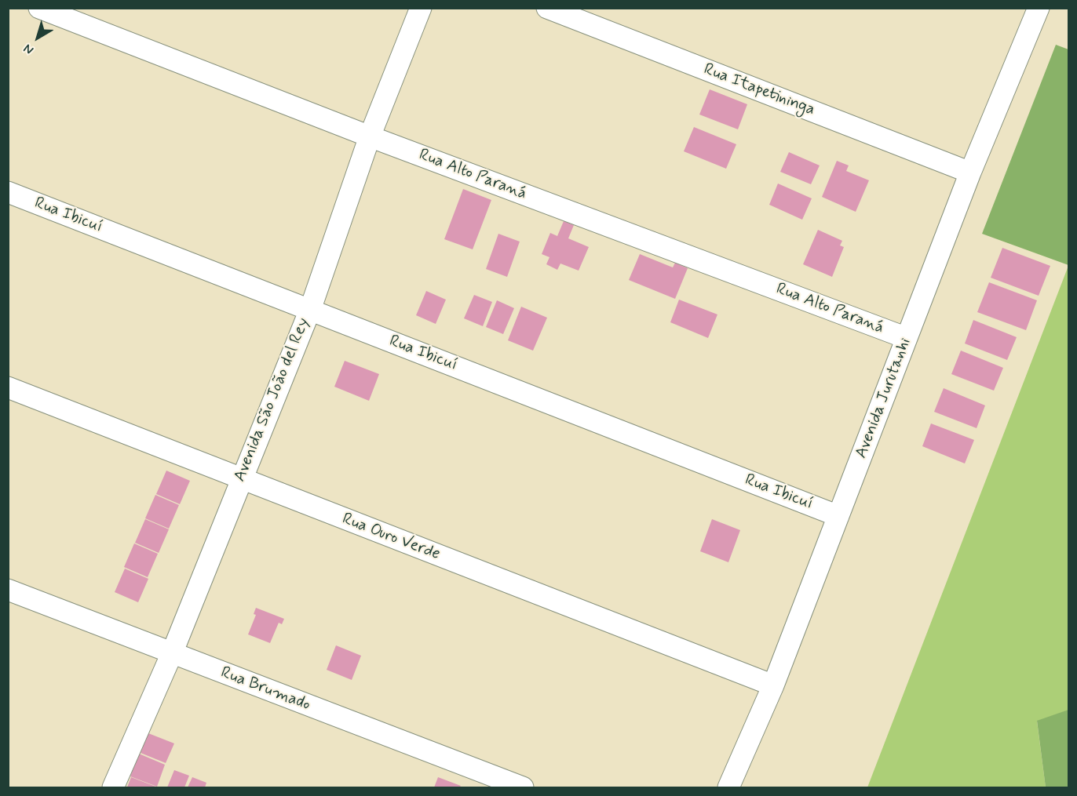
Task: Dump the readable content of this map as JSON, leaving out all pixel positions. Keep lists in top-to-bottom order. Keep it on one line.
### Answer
{"streets":{"street":["Rua Itapetininga","Rua Alto Paraná","Rua Ibicuí","Avenida Jurutanhi","Avenida São João del Rey","Rua Ouro Verde","Rua Brumado"]},"crossings":[["Rua Itapetininga","Avenida Jurutanhi"],["Rua Alto Paraná","Avenida Jurutanhi"],["Rua Alto Paraná","Avenida São João del Rey"],["Rua Ibicuí","Avenida Jurutanhi"],["Rua Ibicuí","Avenida São João del Rey"],["Avenida Jurutanhi","Rua Ouro Verde"],["Avenida São João del Rey","Rua Ouro Verde"],["Avenida São João del Rey","Rua Brumado"]],"north":"bottom left"}
